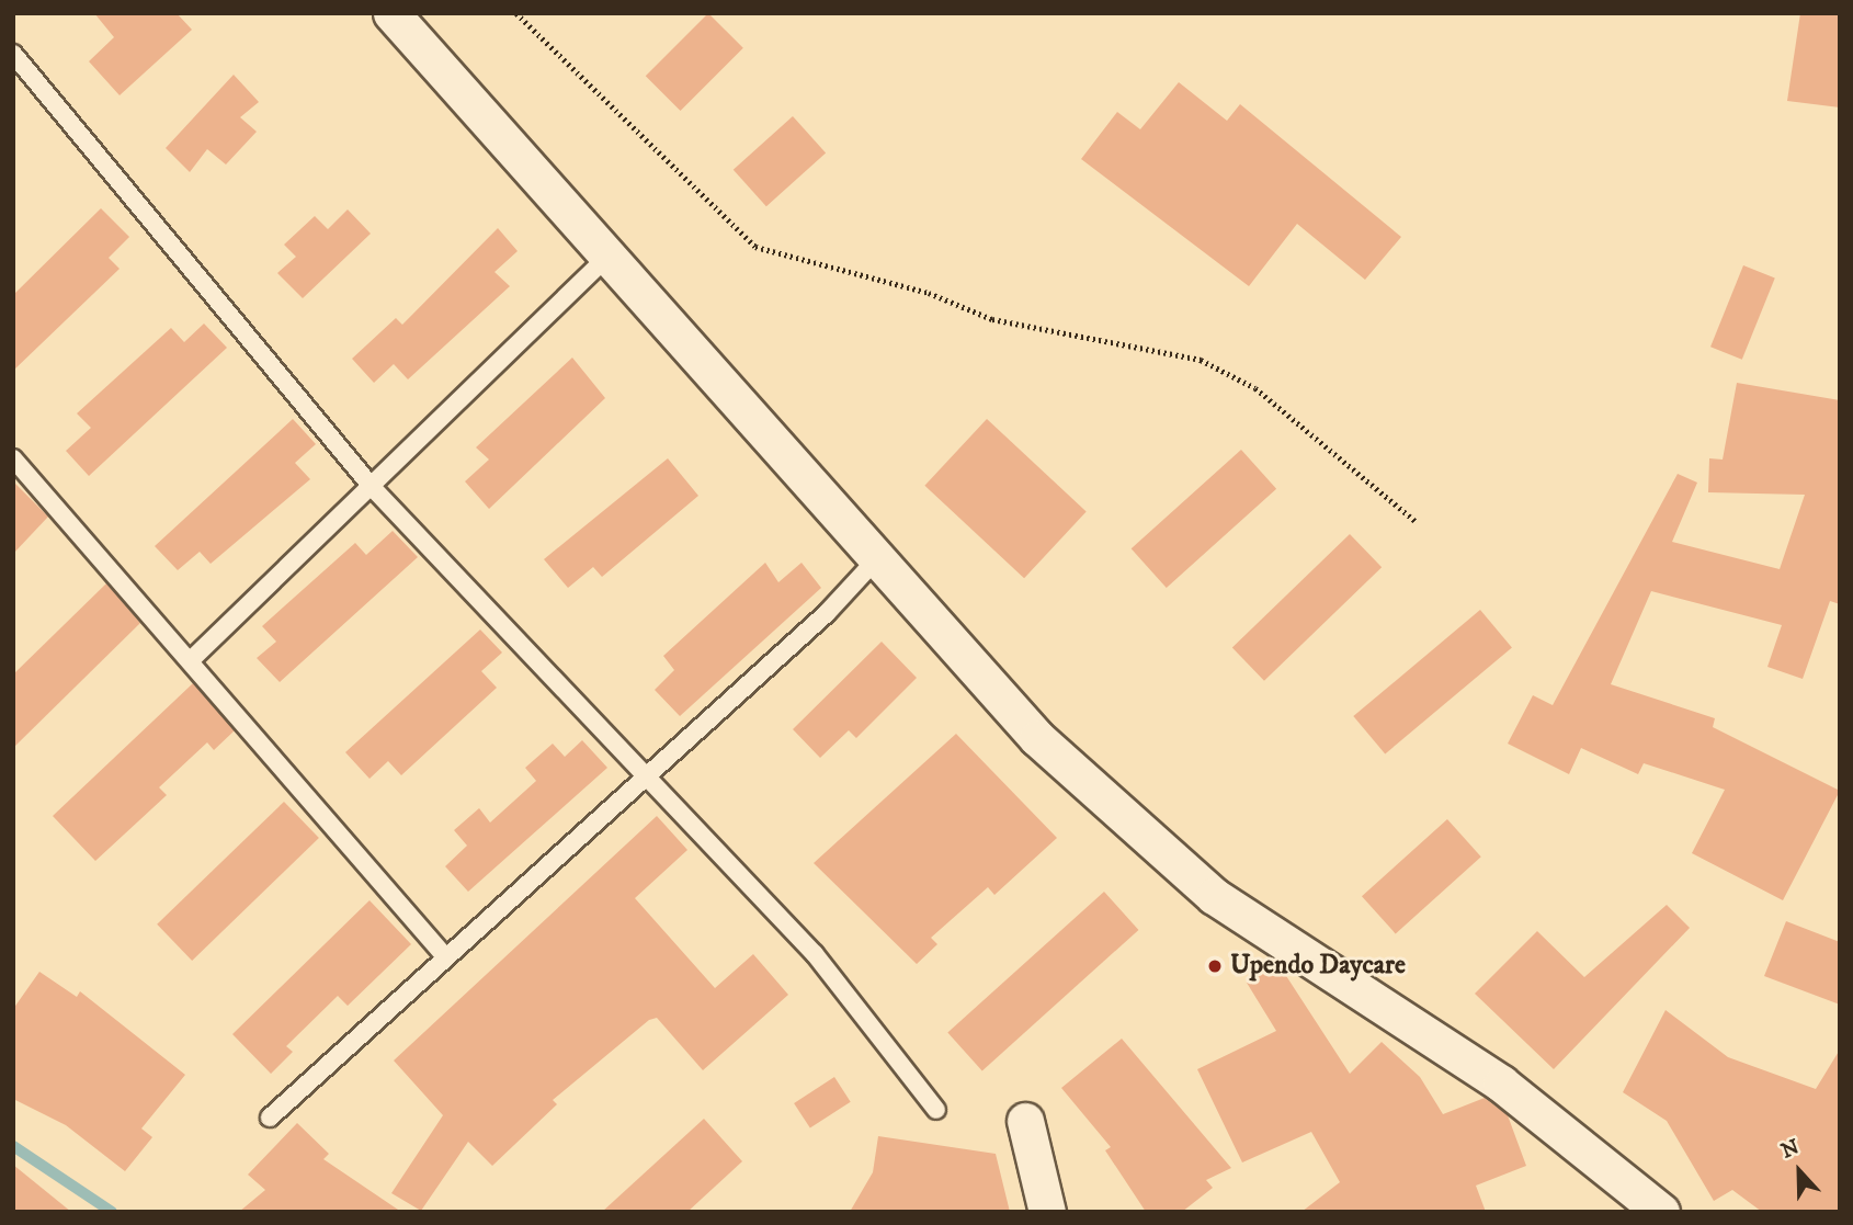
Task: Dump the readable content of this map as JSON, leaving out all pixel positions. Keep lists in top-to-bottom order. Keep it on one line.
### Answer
{"places":["Upendo Daycare"],"north":"top"}
